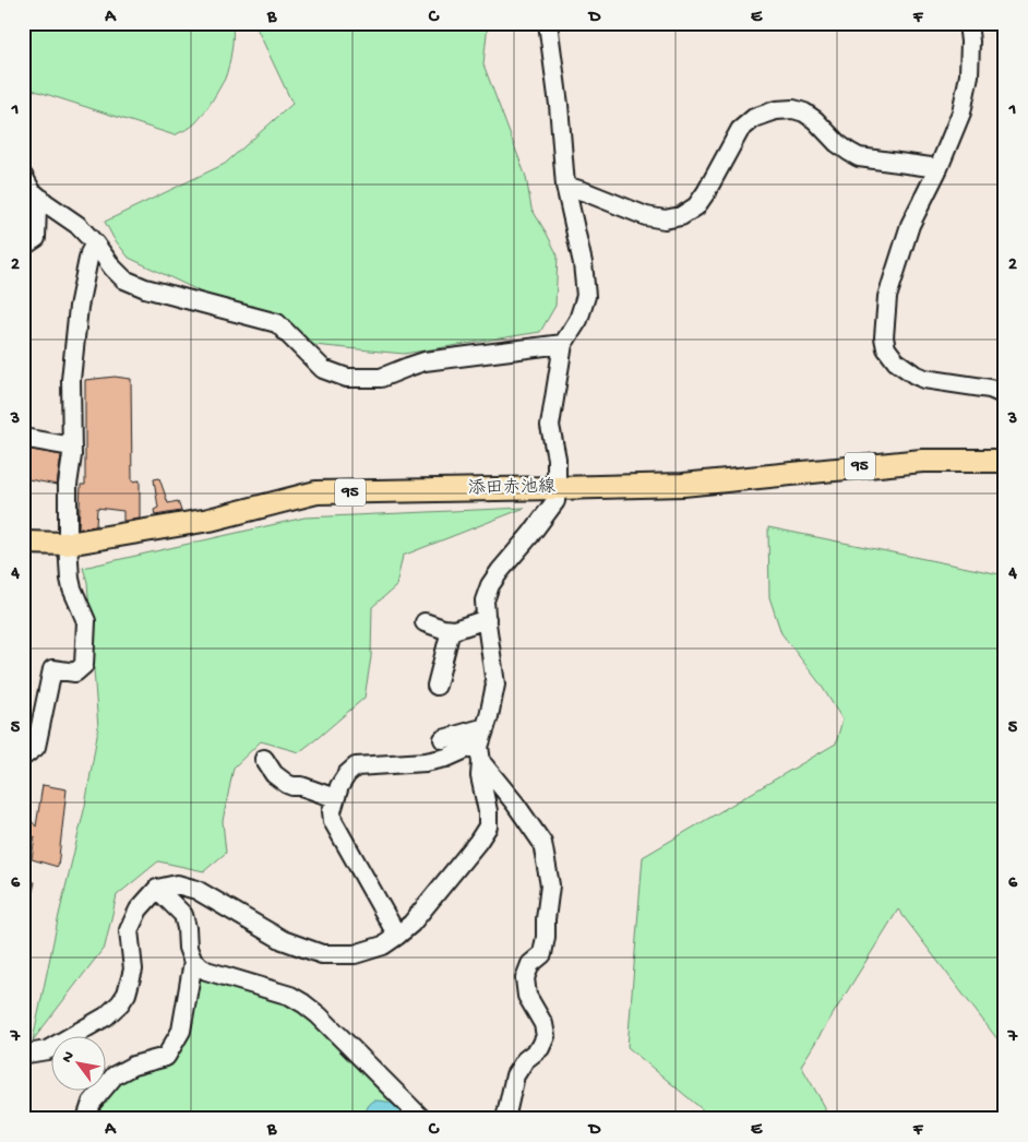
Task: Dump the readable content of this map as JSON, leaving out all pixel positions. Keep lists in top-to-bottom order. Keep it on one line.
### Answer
{"streets":{"main road":["95","添田赤池線"]},"north":"top left","grid":{"columns":["A","B","C","D","E","F"],"rows":["1","2","3","4","5","6","7"]}}
